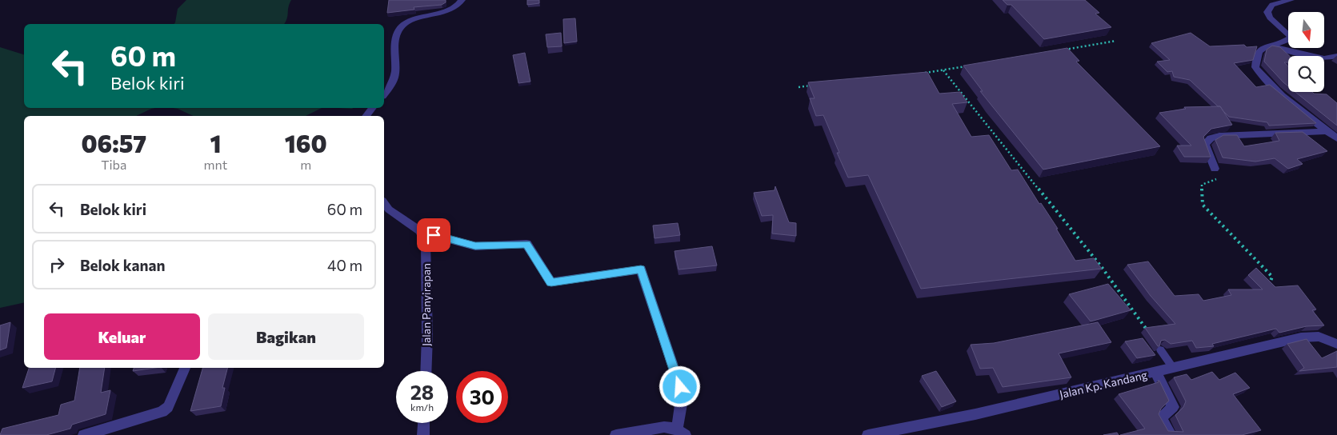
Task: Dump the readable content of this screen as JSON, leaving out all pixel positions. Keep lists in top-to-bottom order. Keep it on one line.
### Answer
{"streets":{"street":["Jalan Panyirapan","Jalan Kp. Kandang"]},"north":"bottom","page":{"turn":["60 m","Belok kiri"],"eta":["06:57","Tiba","1","mnt","160","m"],"list":[{"name":"Belok kiri","value":"60 m"},{"name":"Belok kanan","value":"40 m"}],"buttons":["Keluar","Bagikan"],"speed":"28 km/h","limit":"30"}}
